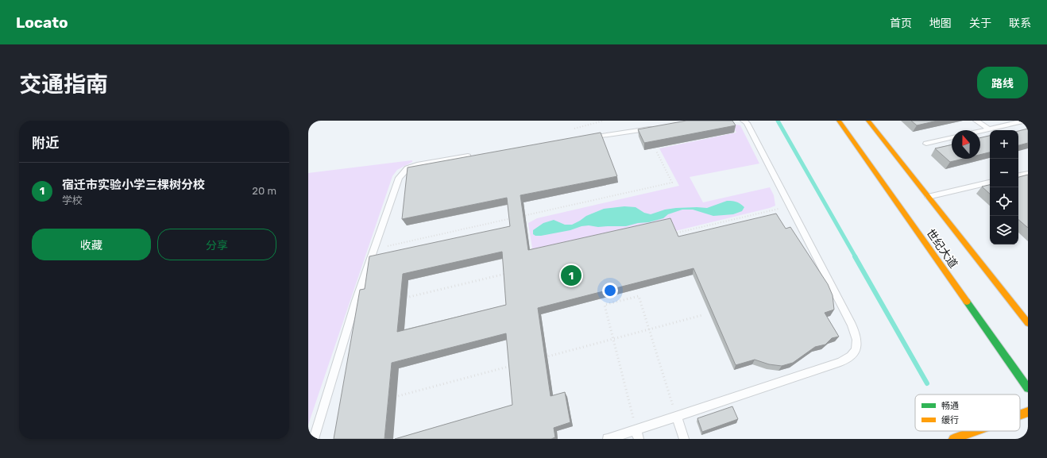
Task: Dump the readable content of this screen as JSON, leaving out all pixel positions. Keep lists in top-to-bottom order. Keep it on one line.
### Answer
{"streets":{"street":["世纪大道"]},"legend":["畅通","缓行"],"north":"top","page":{"header":"Locato","nav":["首页","地图","关于","联系"],"title":"交通指南","buttons":["路线",["收藏","分享"]],"heading":"附近","map_buttons":["+","−"],"list":[{"mark":"1","name":"宿迁市实验小学三棵树分校","note":"学校","value":"20 m"}],"pins":"1"}}
